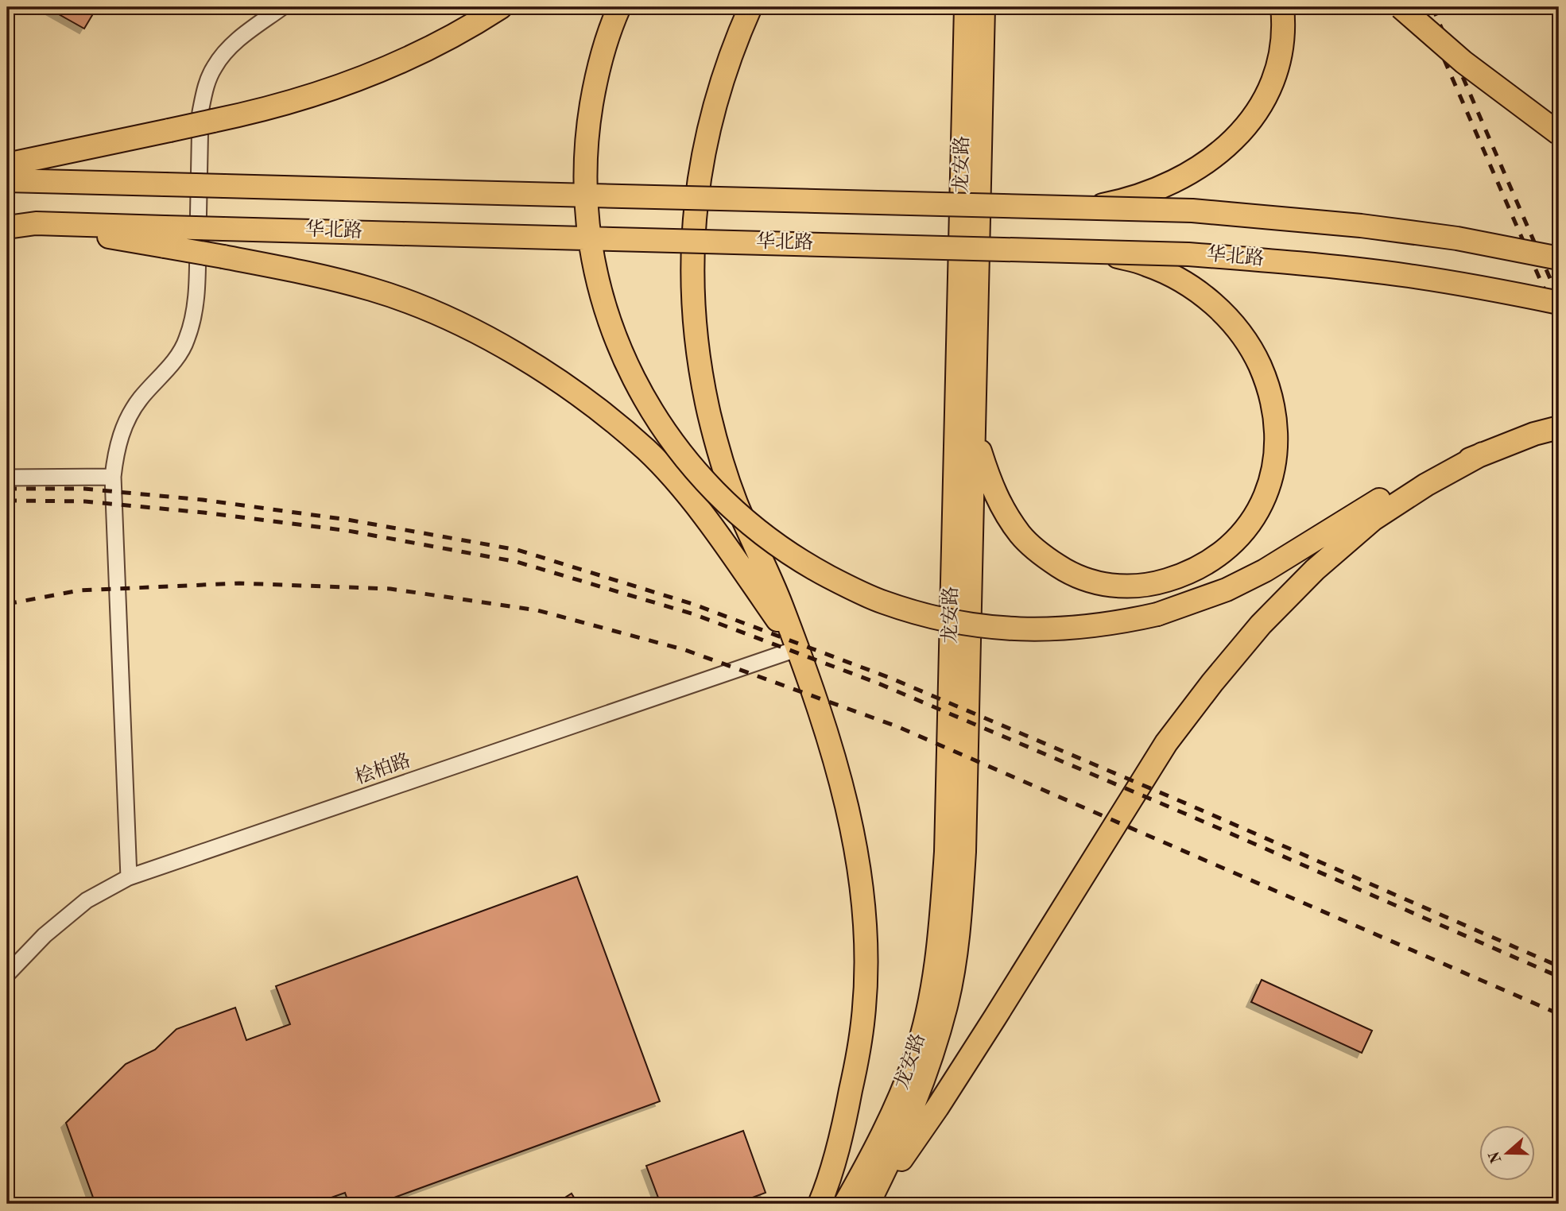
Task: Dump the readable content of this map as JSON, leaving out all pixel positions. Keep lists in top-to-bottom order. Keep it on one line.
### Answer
{"streets":{"highway":["龙安路","华北路"],"street":["桧柏路"]},"north":"left"}
